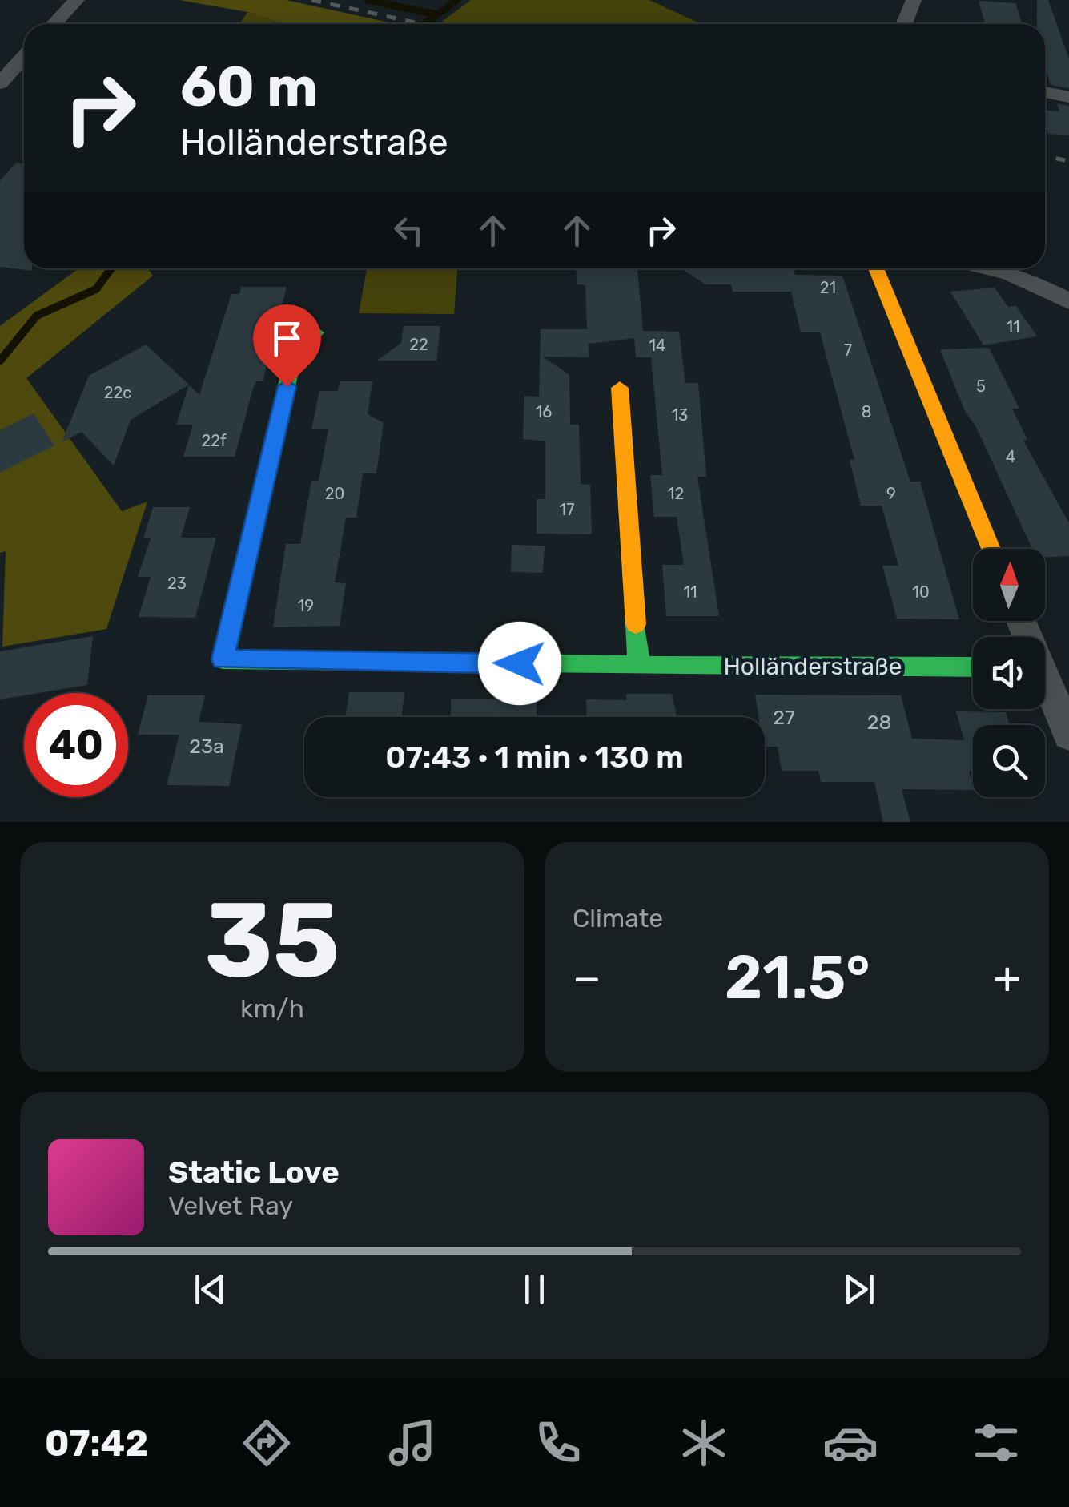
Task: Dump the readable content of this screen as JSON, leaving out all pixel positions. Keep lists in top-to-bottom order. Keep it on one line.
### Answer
{"streets":{"street":["Holländerstraße"]},"house_numbers":["21","11","22","14","7","5","22c","16","8","13","22f","4","20","12","9","17","23","11","10","19","27","28","23a"],"north":"top","page":{"turn":["60 m","Holländerstraße"],"limit":"40","trip":"07:43 · 1 min · 130 m","tile":[["35","km/h"],"Climate"],"heat":["−","21.5°","+"],"song":["Static Love","Velvet Ray"],"tabs":"07:42"}}
